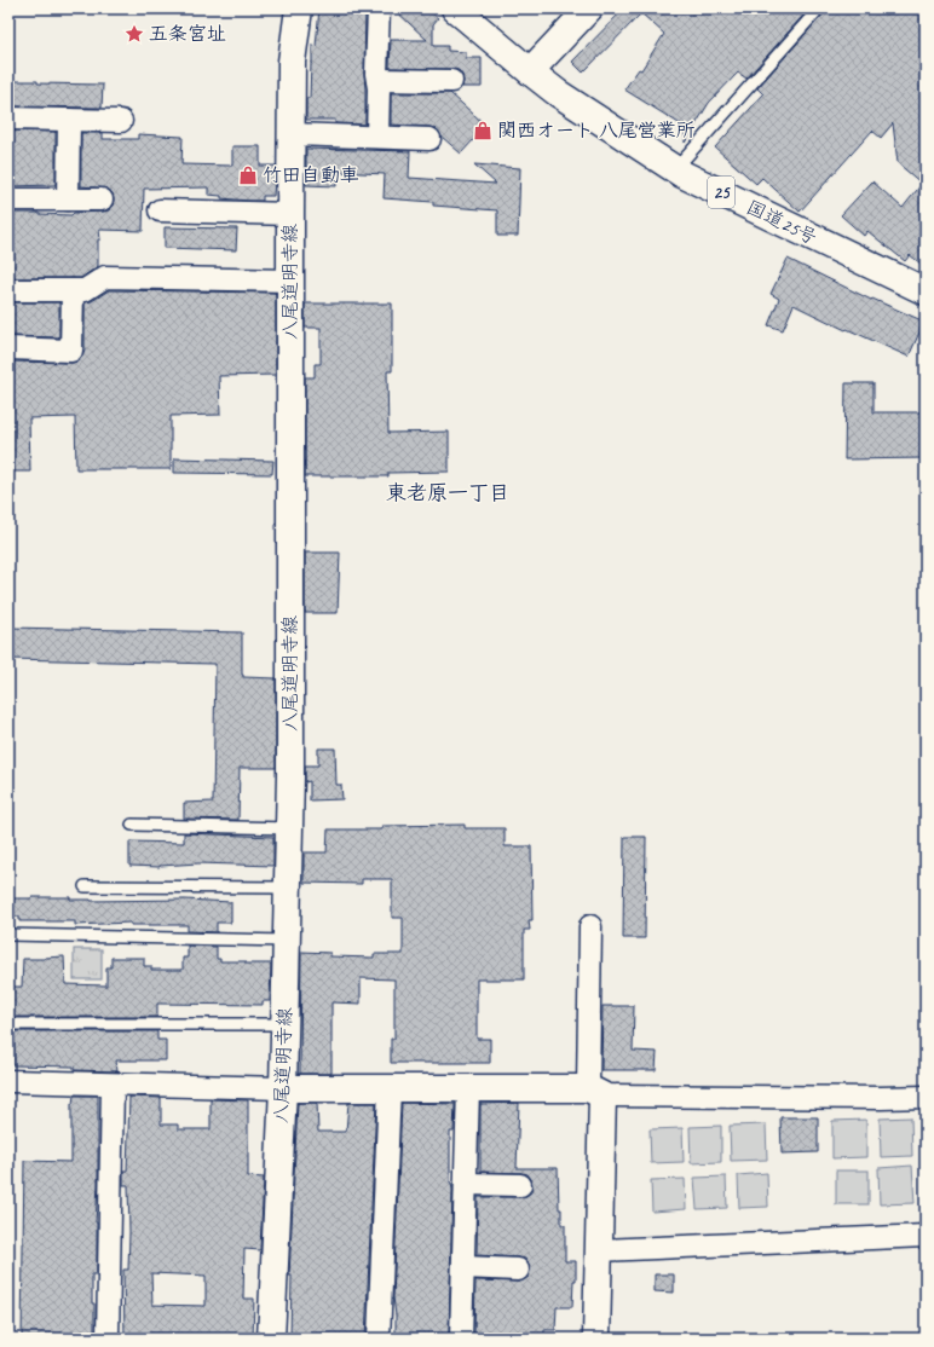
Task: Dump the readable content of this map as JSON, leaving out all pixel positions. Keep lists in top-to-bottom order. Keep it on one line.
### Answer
{"streets":{"main road":["25","国道25号","八尾道明寺線"]},"districts":["東老原一丁目"],"places":{"place":["五条宮址"],"shop":["関西オート 八尾営業所","竹田自動車"]}}
